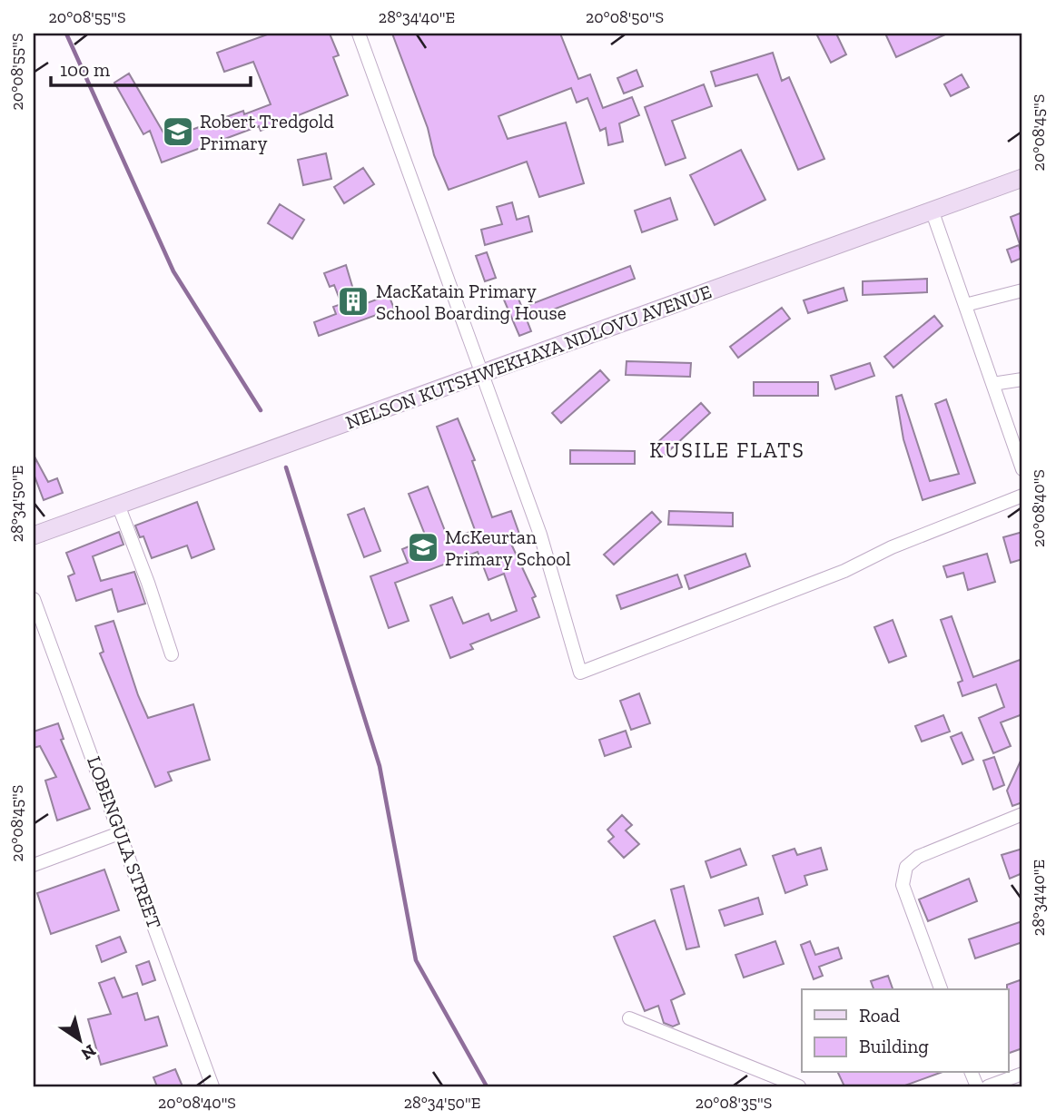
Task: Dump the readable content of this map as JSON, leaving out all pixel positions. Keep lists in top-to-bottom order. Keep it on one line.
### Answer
{"streets":{"street":["NELSON KUTSHWEKHAYA NDLOVU AVENUE","LOBENGULA STREET"]},"districts":["KUSILE FLATS"],"places":{"school or university":["Robert Tredgold Primary","McKeurtan Primary School"],"building":["MacKatain Primary School Boarding House"]},"legend":["Road","Building"],"scale_bar":"100 m","north":"bottom right","coordinates":["20°08'55\"S","28°34'40\"E","20°08'50\"S","20°08'45\"S","28°34'50\"E","20°08'40\"S","20°08'35\"S"]}
